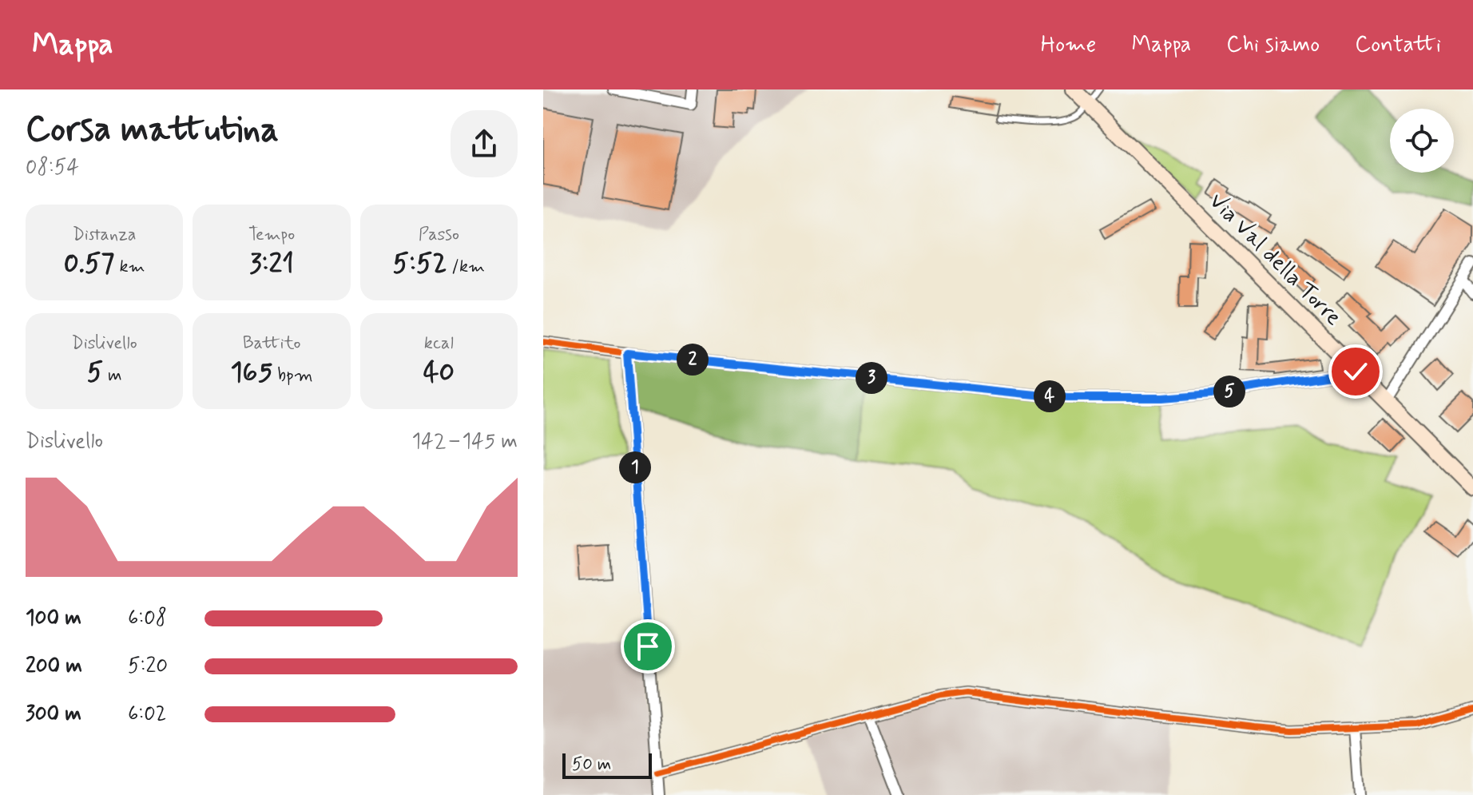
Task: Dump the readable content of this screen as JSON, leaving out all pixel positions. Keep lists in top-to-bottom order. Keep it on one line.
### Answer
{"streets":{"street":["Via Val della Torre"]},"scale_bar":"50 m","page":{"header":"Mappa","nav":["Home","Mappa","Chi siamo","Contatti"],"heading":["Corsa mattutina","08:54"],"stats":[["Distanza","0.57 km"],["Tempo","3:21"],["Passo","5:52 /km"],["Dislivello","5 m"],["Battito","165 bpm"],["kcal","40"]],"pins":["2","3","5","4","1"],"chart":["Dislivello","142–145 m"],"list":[{"name":"100 m","note":"6:08"},{"name":"200 m","note":"5:20"},{"name":"300 m","note":"6:02"}],"scale":"50 m"}}
